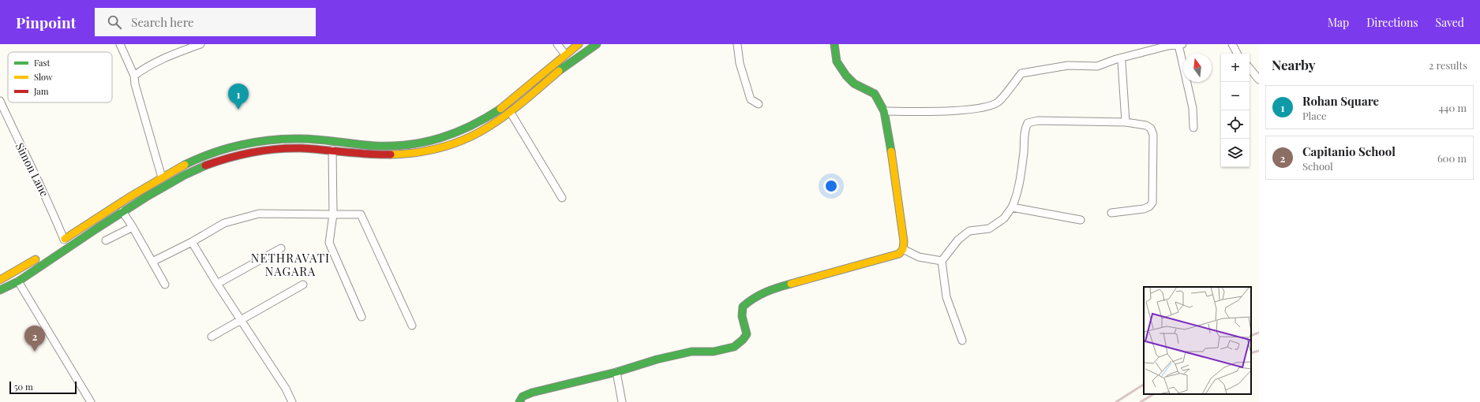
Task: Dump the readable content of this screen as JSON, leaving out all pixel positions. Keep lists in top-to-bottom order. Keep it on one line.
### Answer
{"streets":{"street":["Simon Lane"]},"districts":["NETHRAVATI NAGARA"],"legend":["Fast","Slow","Jam"],"scale_bar":"50 m","north":"top","page":{"header":"Pinpoint","search":"Search here","nav":["Map","Directions","Saved"],"heading":["Nearby","2 results"],"map_buttons":["+","−"],"pins":["1","2"],"list":[{"mark":"1","name":"Rohan Square","note":"Place","value":"440 m"},{"mark":"2","name":"Capitanio School","note":"School","value":"600 m"}],"scale":"50 m"}}
